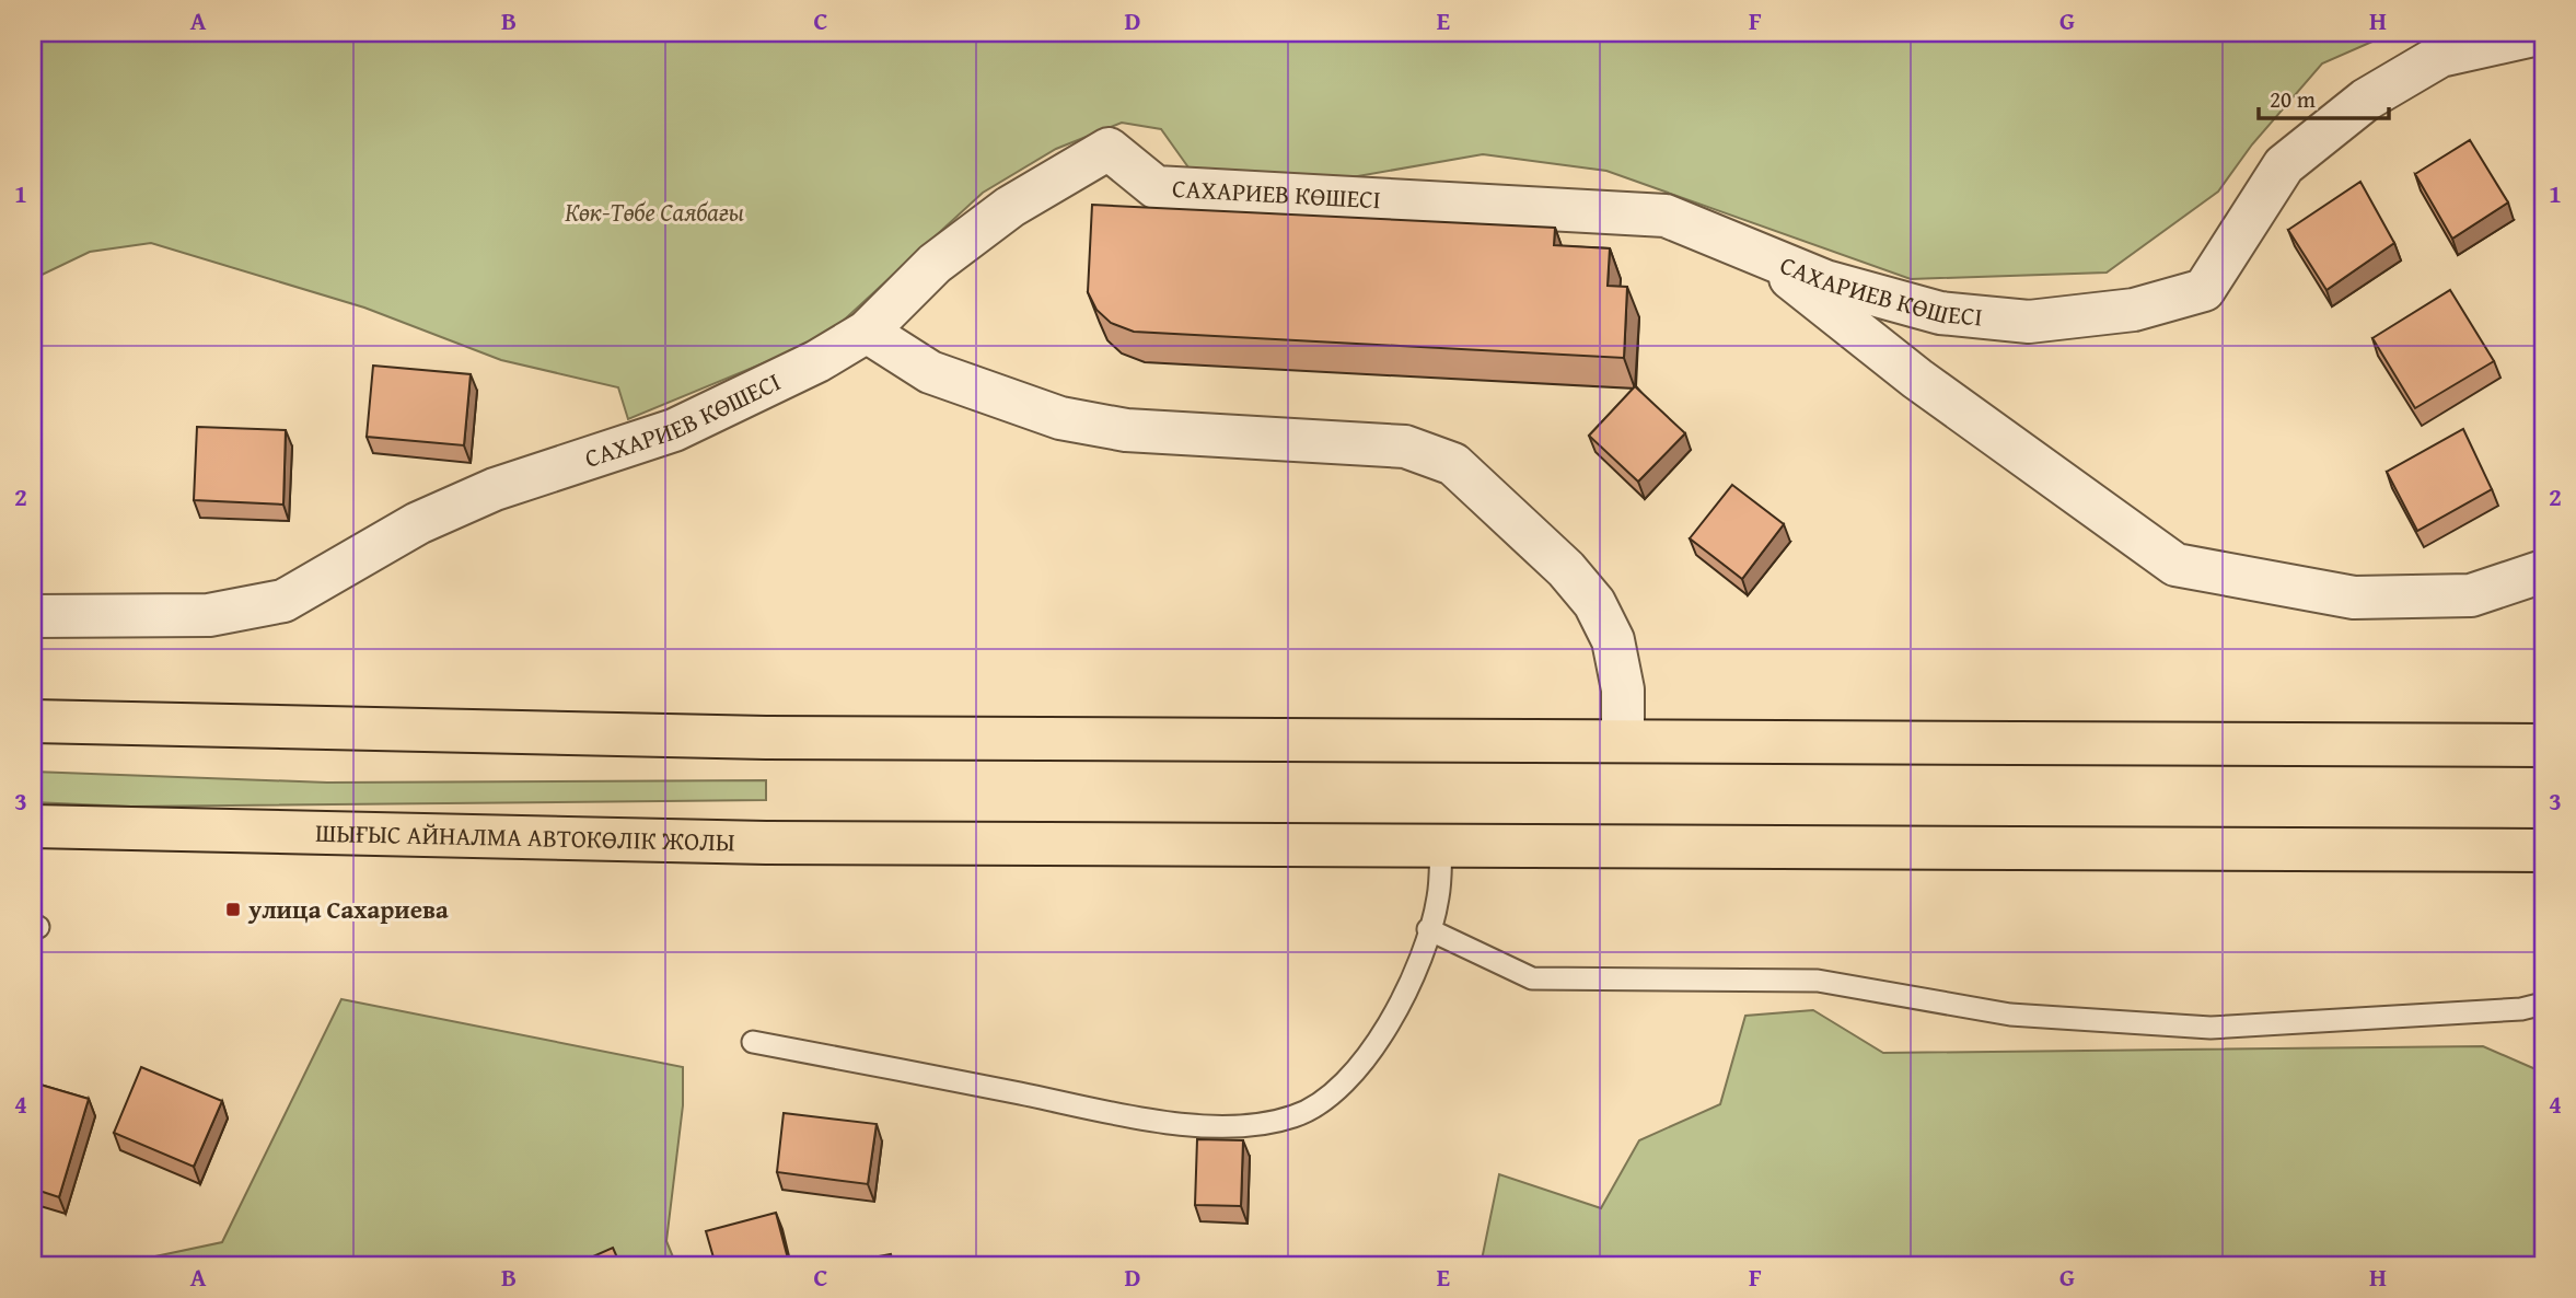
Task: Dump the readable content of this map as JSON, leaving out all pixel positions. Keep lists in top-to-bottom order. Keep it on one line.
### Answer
{"streets":{"main road":["ШЫҒЫС АЙНАЛМА АВТОКӨЛІК ЖОЛЫ"],"street":["САХАРИЕВ КӨШЕСІ"]},"parks":["Көк-Төбе Саябағы"],"places":{"transit":["улица Сахариева"]},"scale_bar":"20 m","grid":{"columns":["A","B","C","D","E","F","G","H"],"rows":["1","2","3","4"]}}
